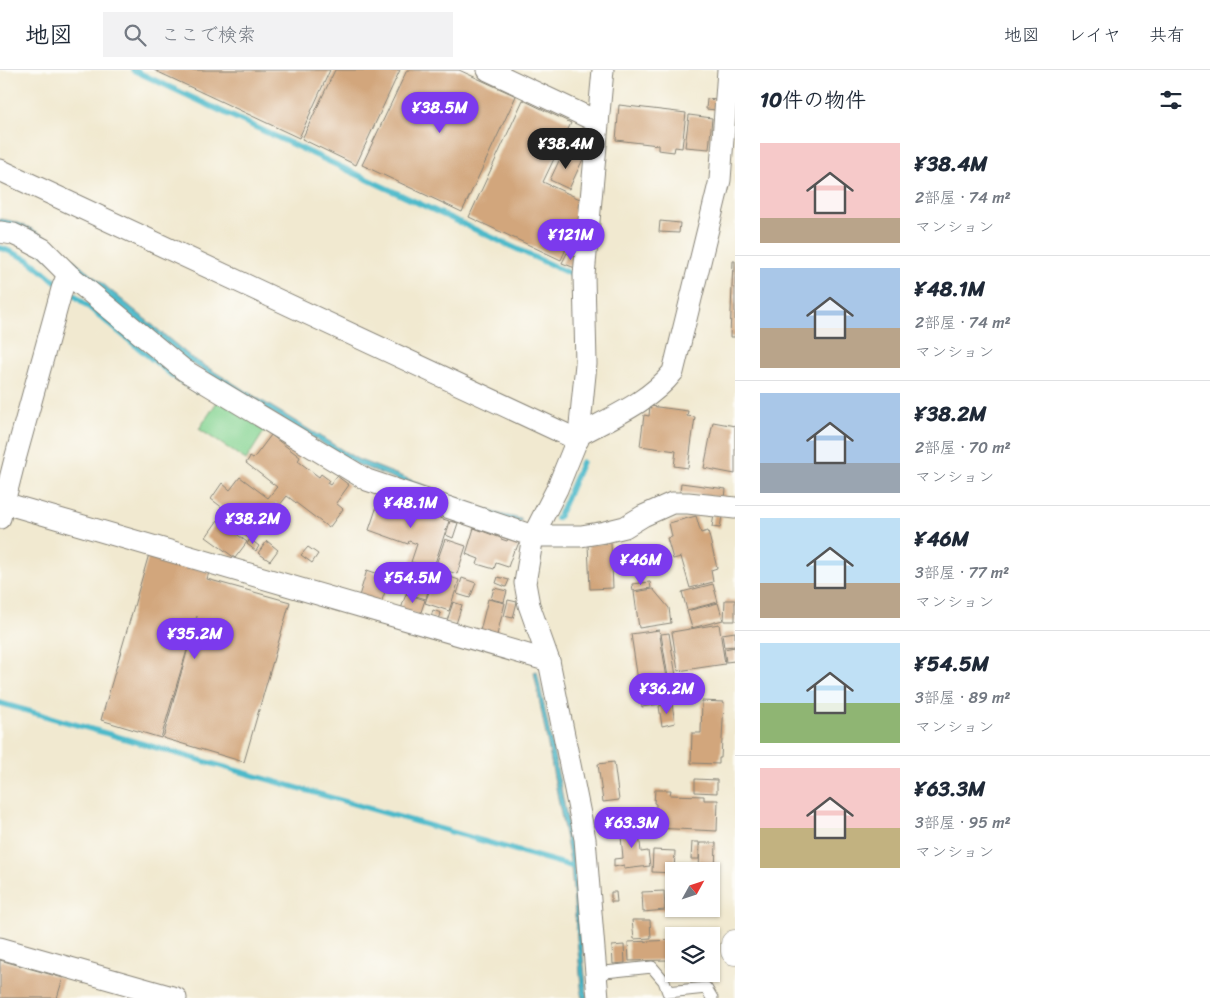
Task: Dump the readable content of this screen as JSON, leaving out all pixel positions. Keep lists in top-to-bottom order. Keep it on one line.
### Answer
{"north":"top right","page":{"header":"地図","search":"ここで検索","nav":["地図","レイヤ","共有"],"heading":"10件の物件","price":["¥38.5M","¥38.4M","¥121M","¥48.1M","¥38.2M","¥46M","¥54.5M","¥35.2M","¥36.2M","¥63.3M"],"list":[{"name":"¥38.4M","note":"2部屋 · 74 m² · マンション"},{"name":"¥48.1M","note":"2部屋 · 74 m² · マンション"},{"name":"¥38.2M","note":"2部屋 · 70 m² · マンション"},{"name":"¥46M","note":"3部屋 · 77 m² · マンション"},{"name":"¥54.5M","note":"3部屋 · 89 m² · マンション"},{"name":"¥63.3M","note":"3部屋 · 95 m² · マンション"}]}}
